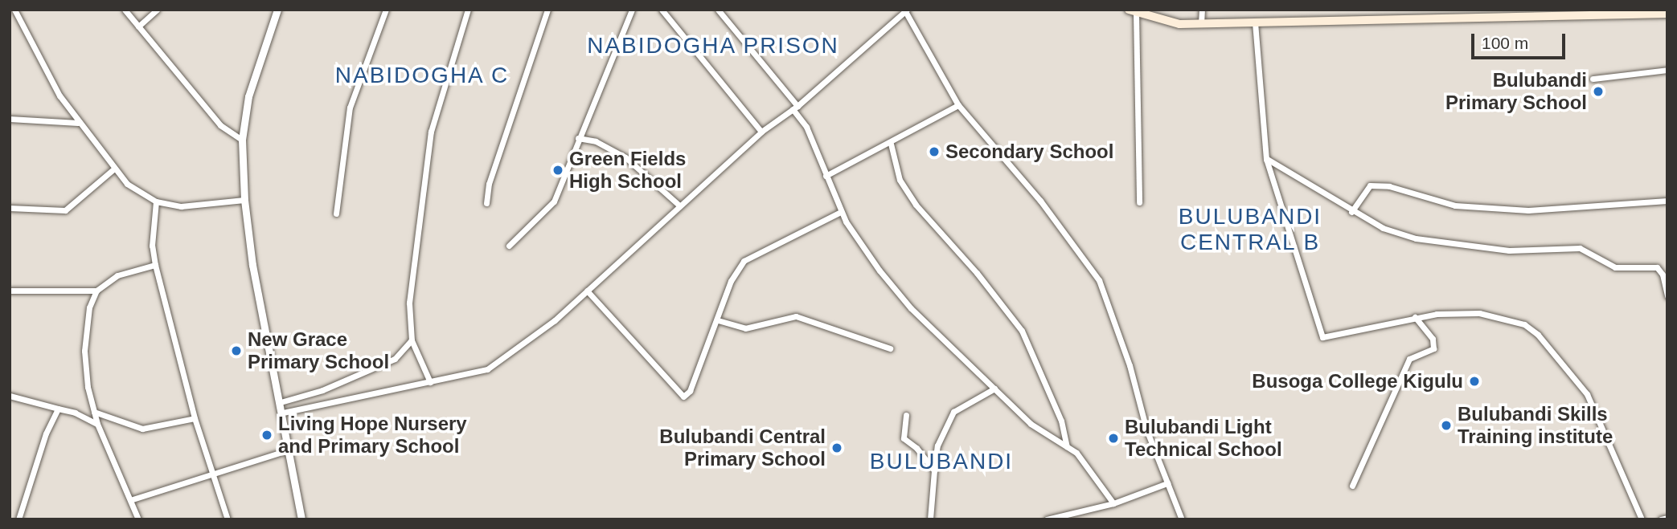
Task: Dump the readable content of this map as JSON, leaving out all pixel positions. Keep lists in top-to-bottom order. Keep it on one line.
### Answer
{"districts":["NABIDOGHA PRISON","NABIDOGHA C","BULUBANDI CENTRAL B","BULUBANDI"],"places":["Bulubandi Primary School","Secondary School","Green Fields High School","New Grace Primary School","Busoga College Kigulu","Bulubandi Skills Training institute","Living Hope Nursery and Primary School","Bulubandi Light Technical School","Bulubandi Central Primary School"],"scale_bar":"100 m"}
